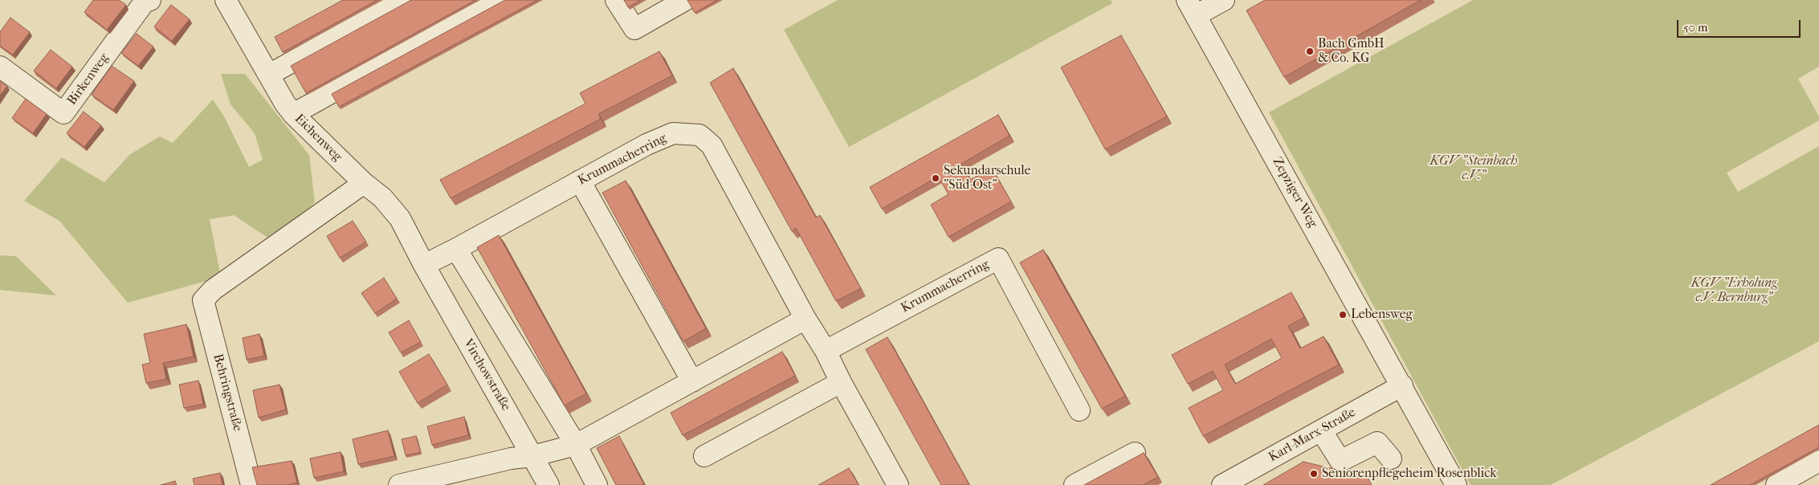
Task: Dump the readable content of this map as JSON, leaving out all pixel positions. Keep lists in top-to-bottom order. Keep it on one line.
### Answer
{"streets":{"street":["Birkenweg","Eichenweg","Krummacherring","Zepziger Weg","Virchowstraße","Behringstraße","Karl-Marx-Straße"]},"crossings":[["Eichenweg","Krummacherring"],["Eichenweg","Virchowstraße"],["Eichenweg","Behringstraße"],["Krummacherring","Virchowstraße"],["Zepziger Weg","Karl-Marx-Straße"]],"parks":["KGV \"Steinbach e.V.\"","KGV \"Erholung e.V. Bernburg\""],"places":["Bach GmbH & Co. KG","Sekundarschule \"Süd-Ost\"","Lebensweg","Seniorenpflegeheim Rosenblick"],"scale_bar":"50 m"}
